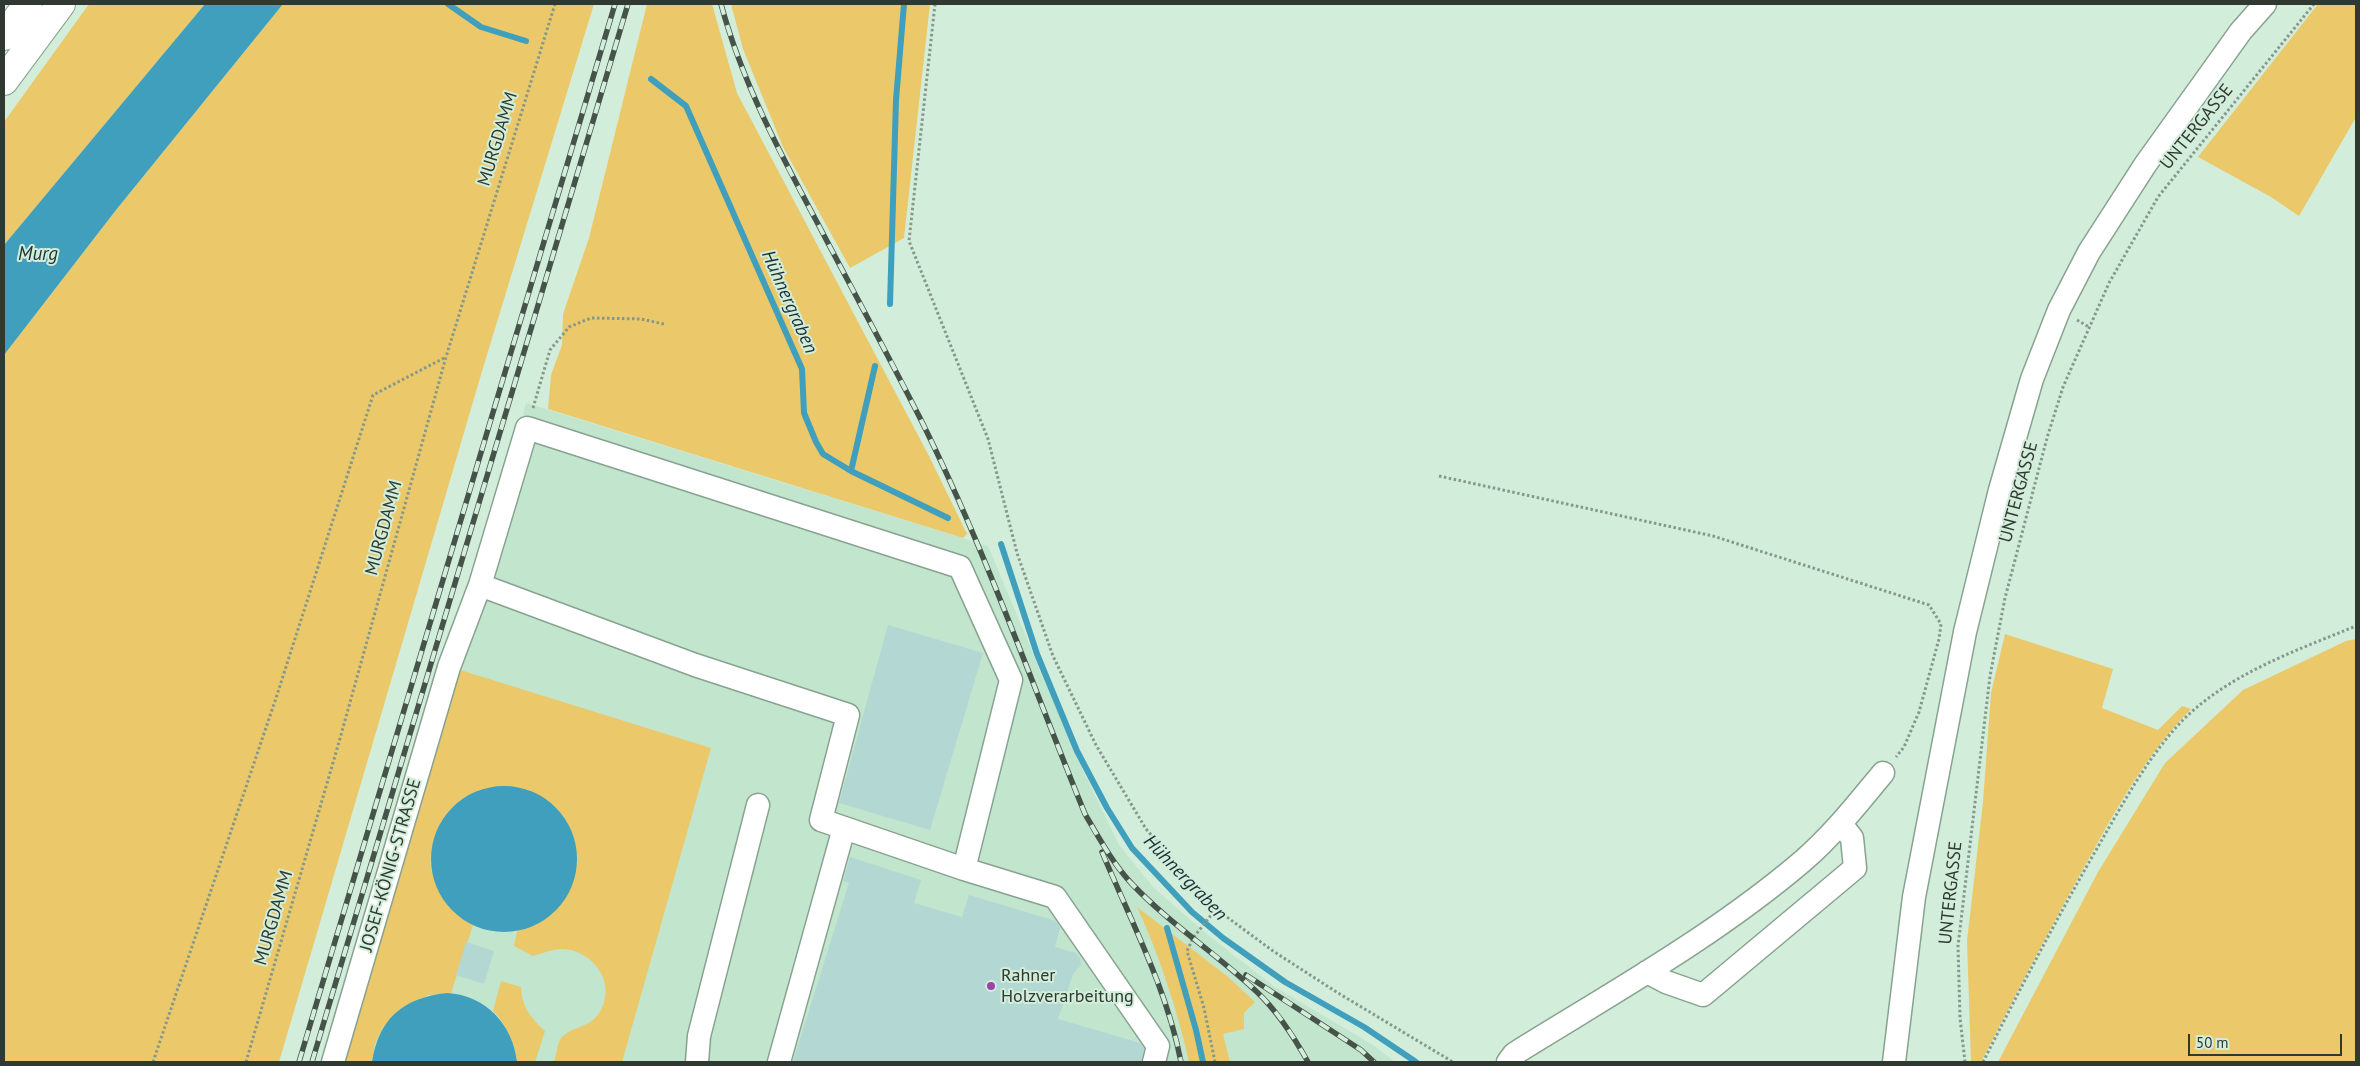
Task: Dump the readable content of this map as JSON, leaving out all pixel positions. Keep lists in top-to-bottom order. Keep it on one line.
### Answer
{"streets":{"street":["JOSEF-KÖNIG-STRASSE"],"path":["UNTERGASSE","MURGDAMM"]},"water":["Murg","Hühnergraben"],"places":["Rahner Holzverarbeitung"],"scale_bar":"50 m"}
